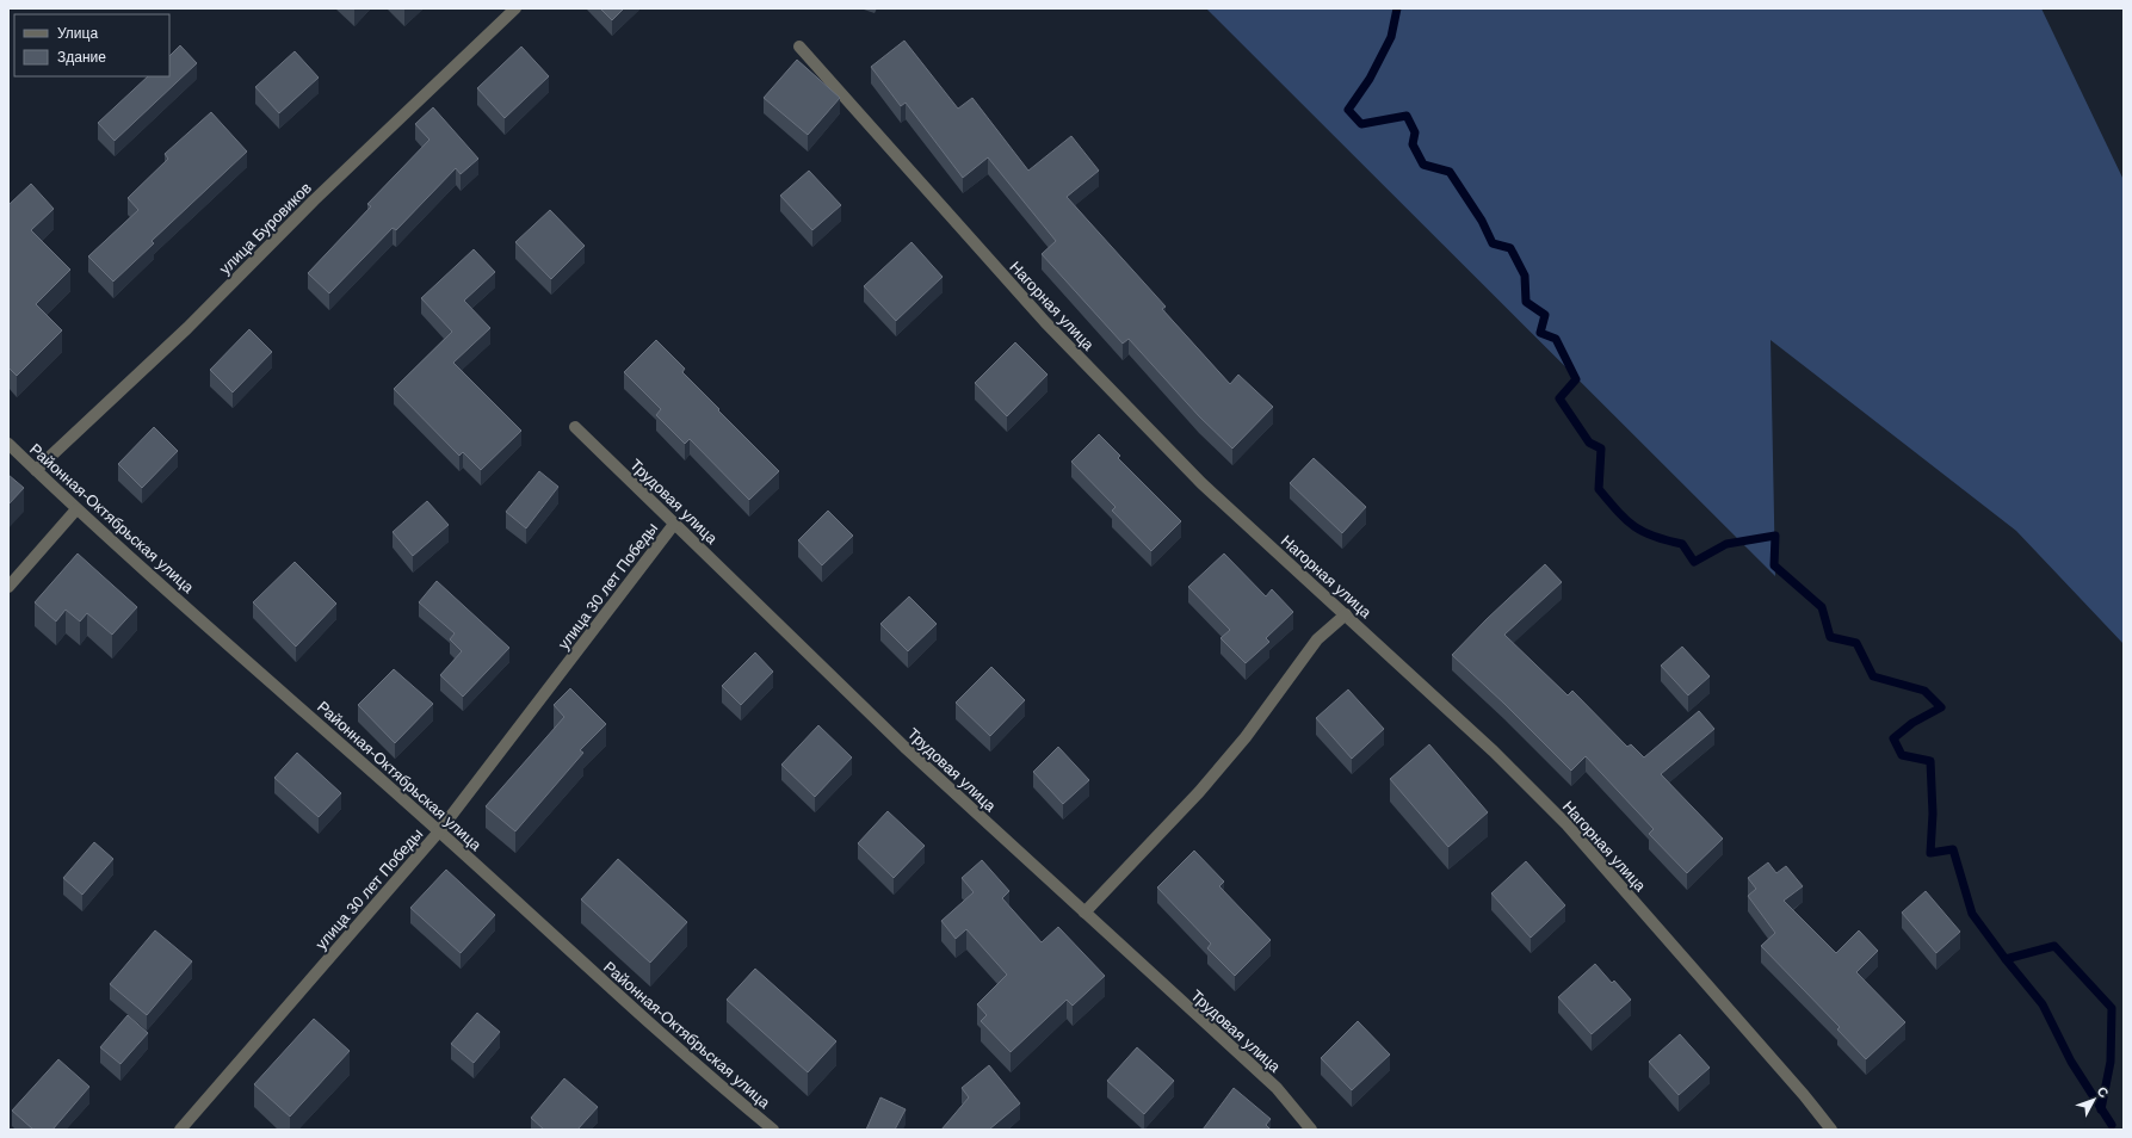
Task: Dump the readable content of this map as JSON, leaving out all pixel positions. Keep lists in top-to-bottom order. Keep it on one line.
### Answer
{"streets":{"street":["улица Буровиков","Нагорная улица","Трудовая улица","Районная-Октябрьская улица","улица 30 лет Победы"]},"crossings":[["улица Буровиков","Районная-Октябрьская улица"],["Трудовая улица","улица 30 лет Победы"],["Районная-Октябрьская улица","улица 30 лет Победы"]],"legend":["Улица","Здание"],"north":"top right"}
